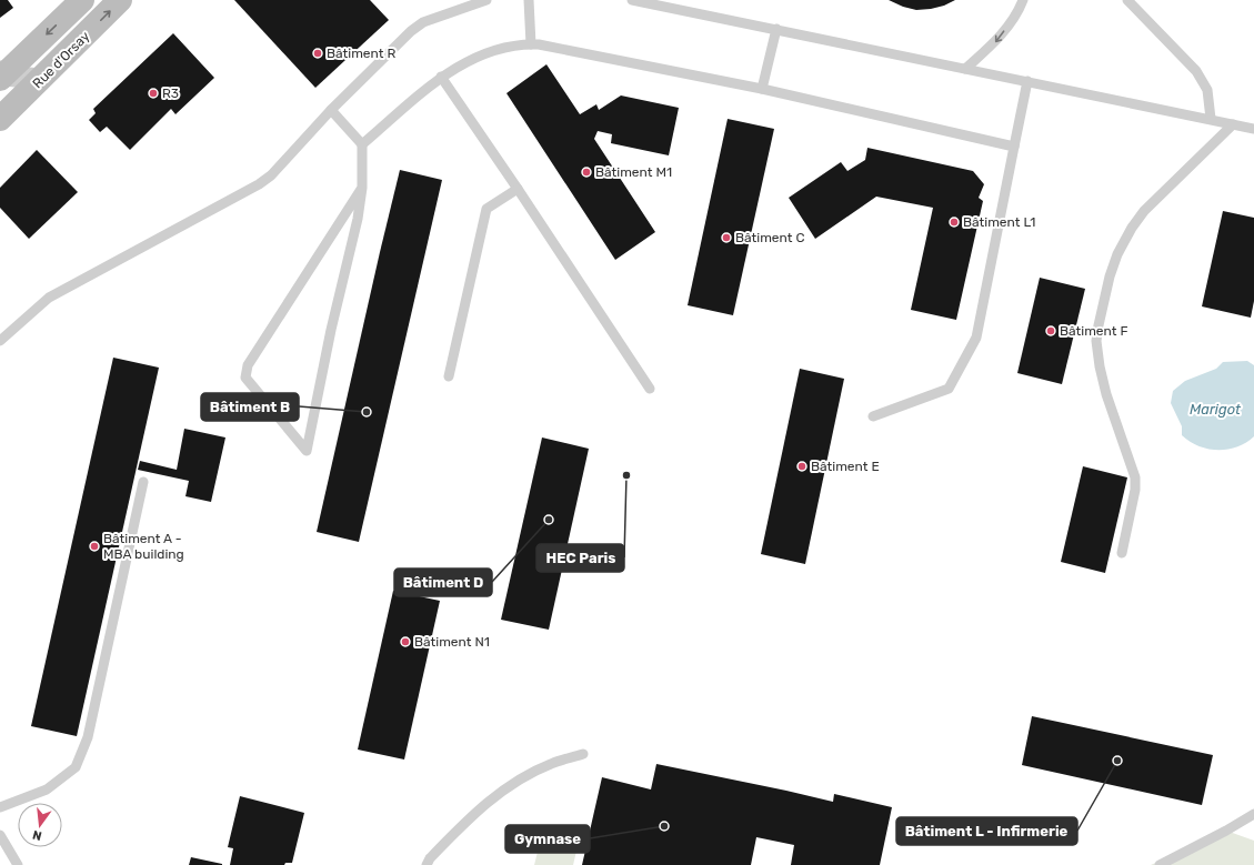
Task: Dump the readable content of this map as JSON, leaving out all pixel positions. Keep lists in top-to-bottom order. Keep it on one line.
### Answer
{"streets":{"main road":["Rue d'Orsay"]},"water":["Marigot"],"places":["Bâtiment R","R3","Bâtiment M1","Bâtiment L1","Bâtiment C","Bâtiment F","Bâtiment B","Bâtiment E","HEC Paris","Bâtiment D","Bâtiment A - MBA building","Bâtiment N1","Bâtiment L - Infirmerie","Gymnase"],"north":"bottom"}
